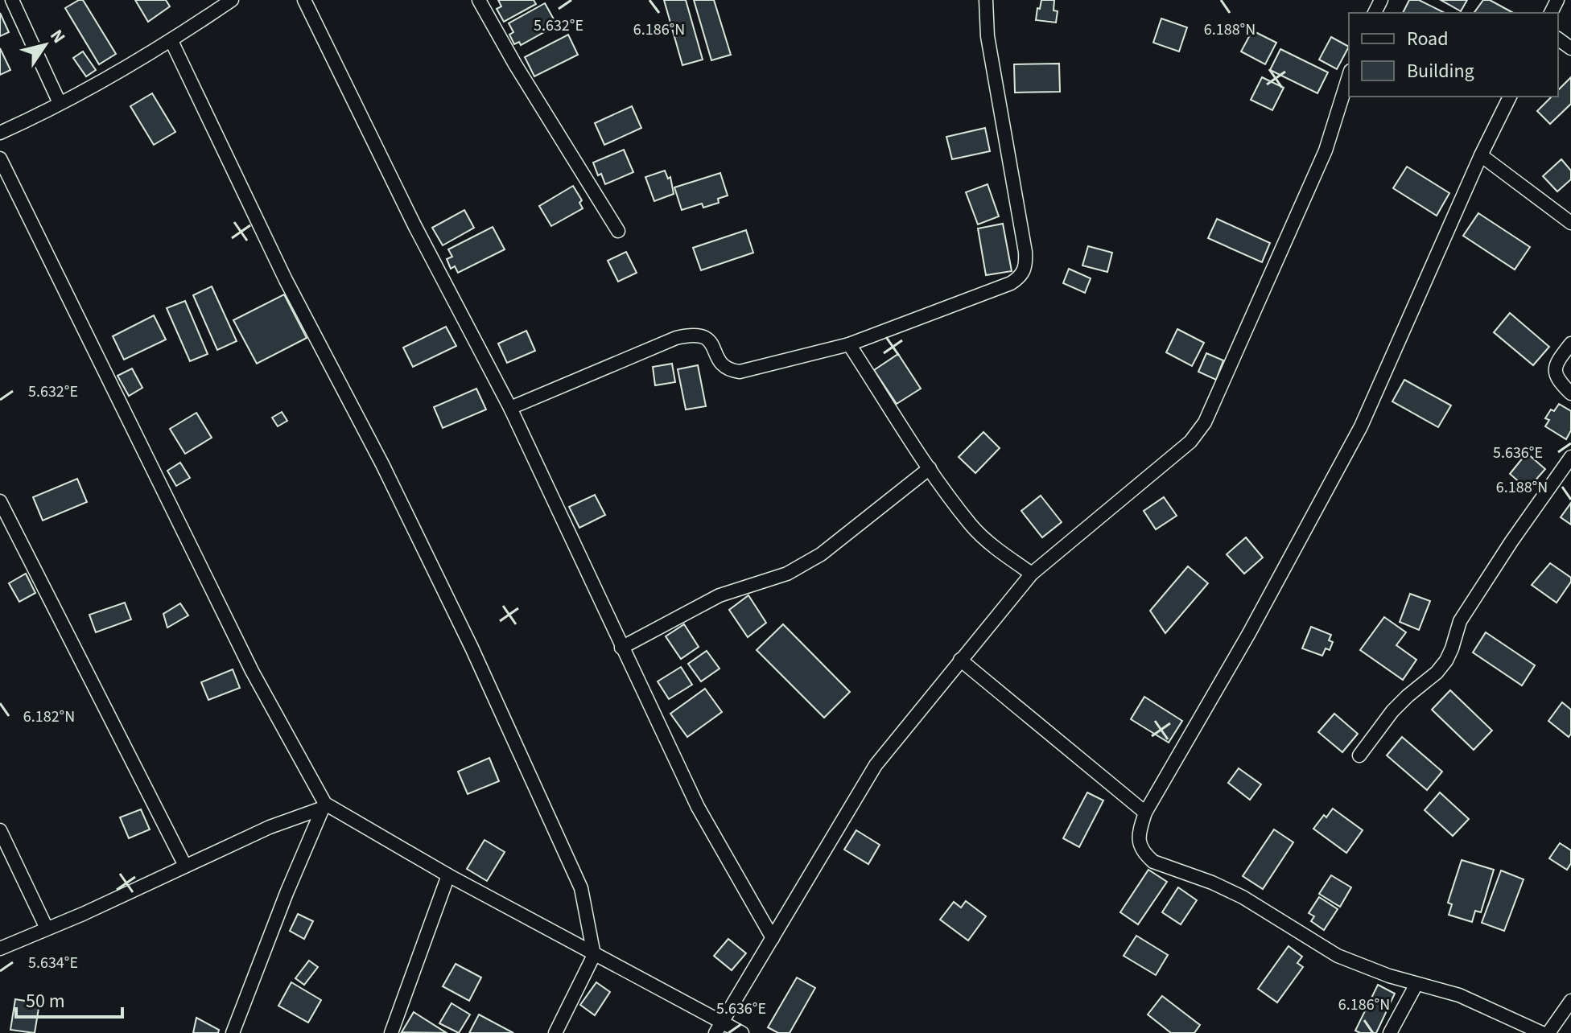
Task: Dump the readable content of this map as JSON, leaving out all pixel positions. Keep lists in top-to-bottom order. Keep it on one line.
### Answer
{"legend":["Road","Building"],"scale_bar":"50 m","north":"top right","coordinates":["5.632°E","6.186°N","6.188°N","5.636°E","6.182°N","5.634°E"]}
